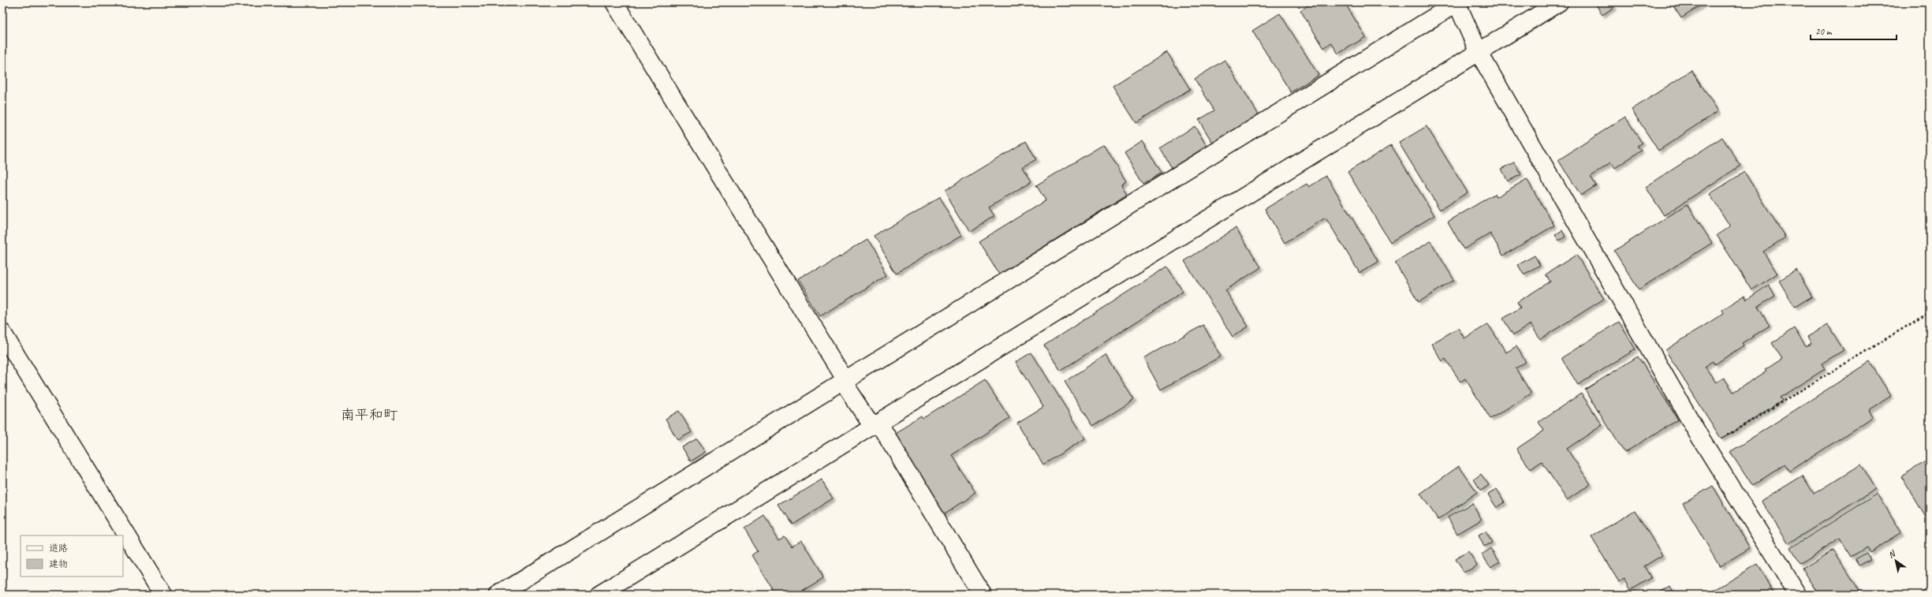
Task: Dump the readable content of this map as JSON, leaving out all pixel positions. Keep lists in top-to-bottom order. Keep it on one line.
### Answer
{"districts":["南平和町"],"legend":["道路","建物"],"scale_bar":"20 m","north":"top left"}
